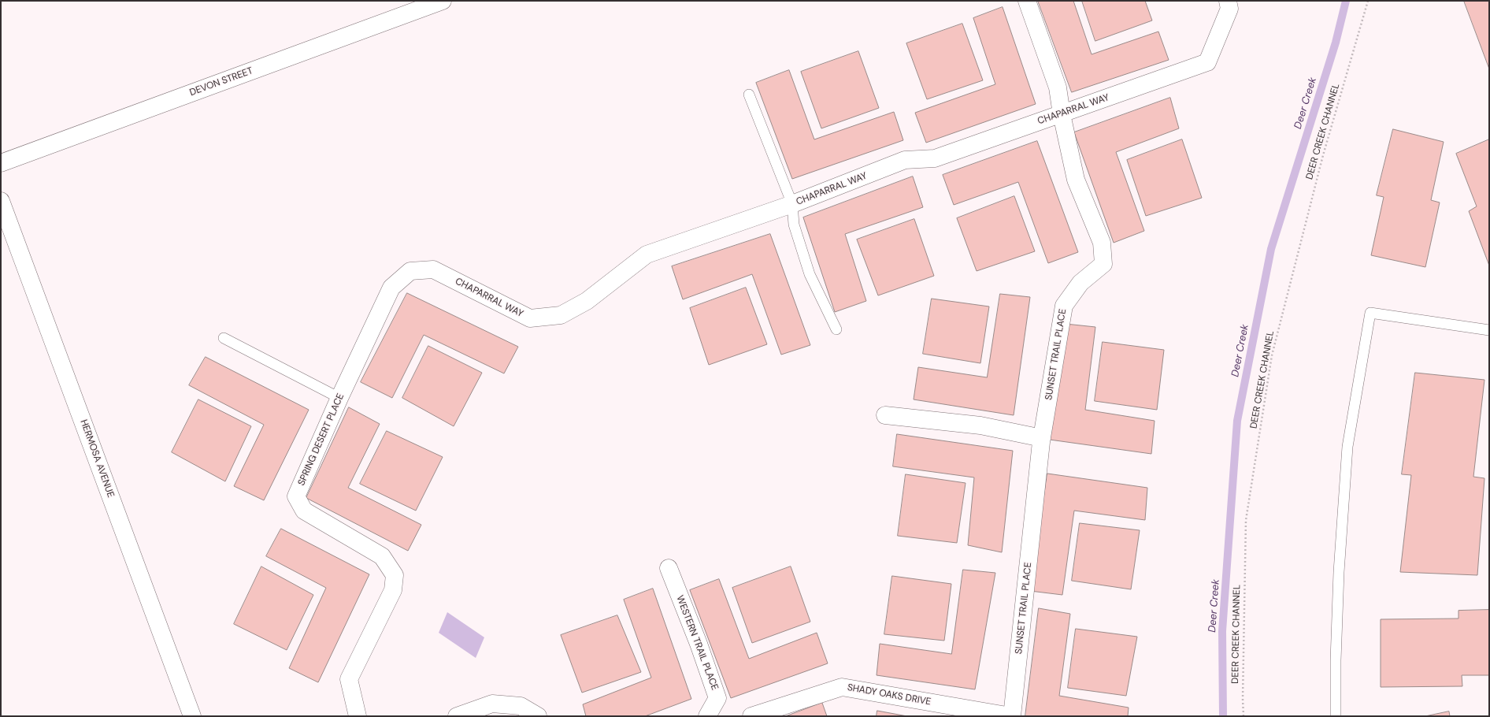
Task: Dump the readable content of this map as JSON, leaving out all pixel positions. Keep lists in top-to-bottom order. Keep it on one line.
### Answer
{"streets":{"street":["DEVON STREET","CHAPARRAL WAY","SUNSET TRAIL PLACE","SPRING DESERT PLACE","HERMOSA AVENUE","WESTERN TRAIL PLACE","SHADY OAKS DRIVE"],"path":["DEER CREEK CHANNEL"]},"crossings":[["CHAPARRAL WAY","SUNSET TRAIL PLACE"],["CHAPARRAL WAY","SPRING DESERT PLACE"],["SUNSET TRAIL PLACE","SHADY OAKS DRIVE"]],"water":["Deer Creek"]}
